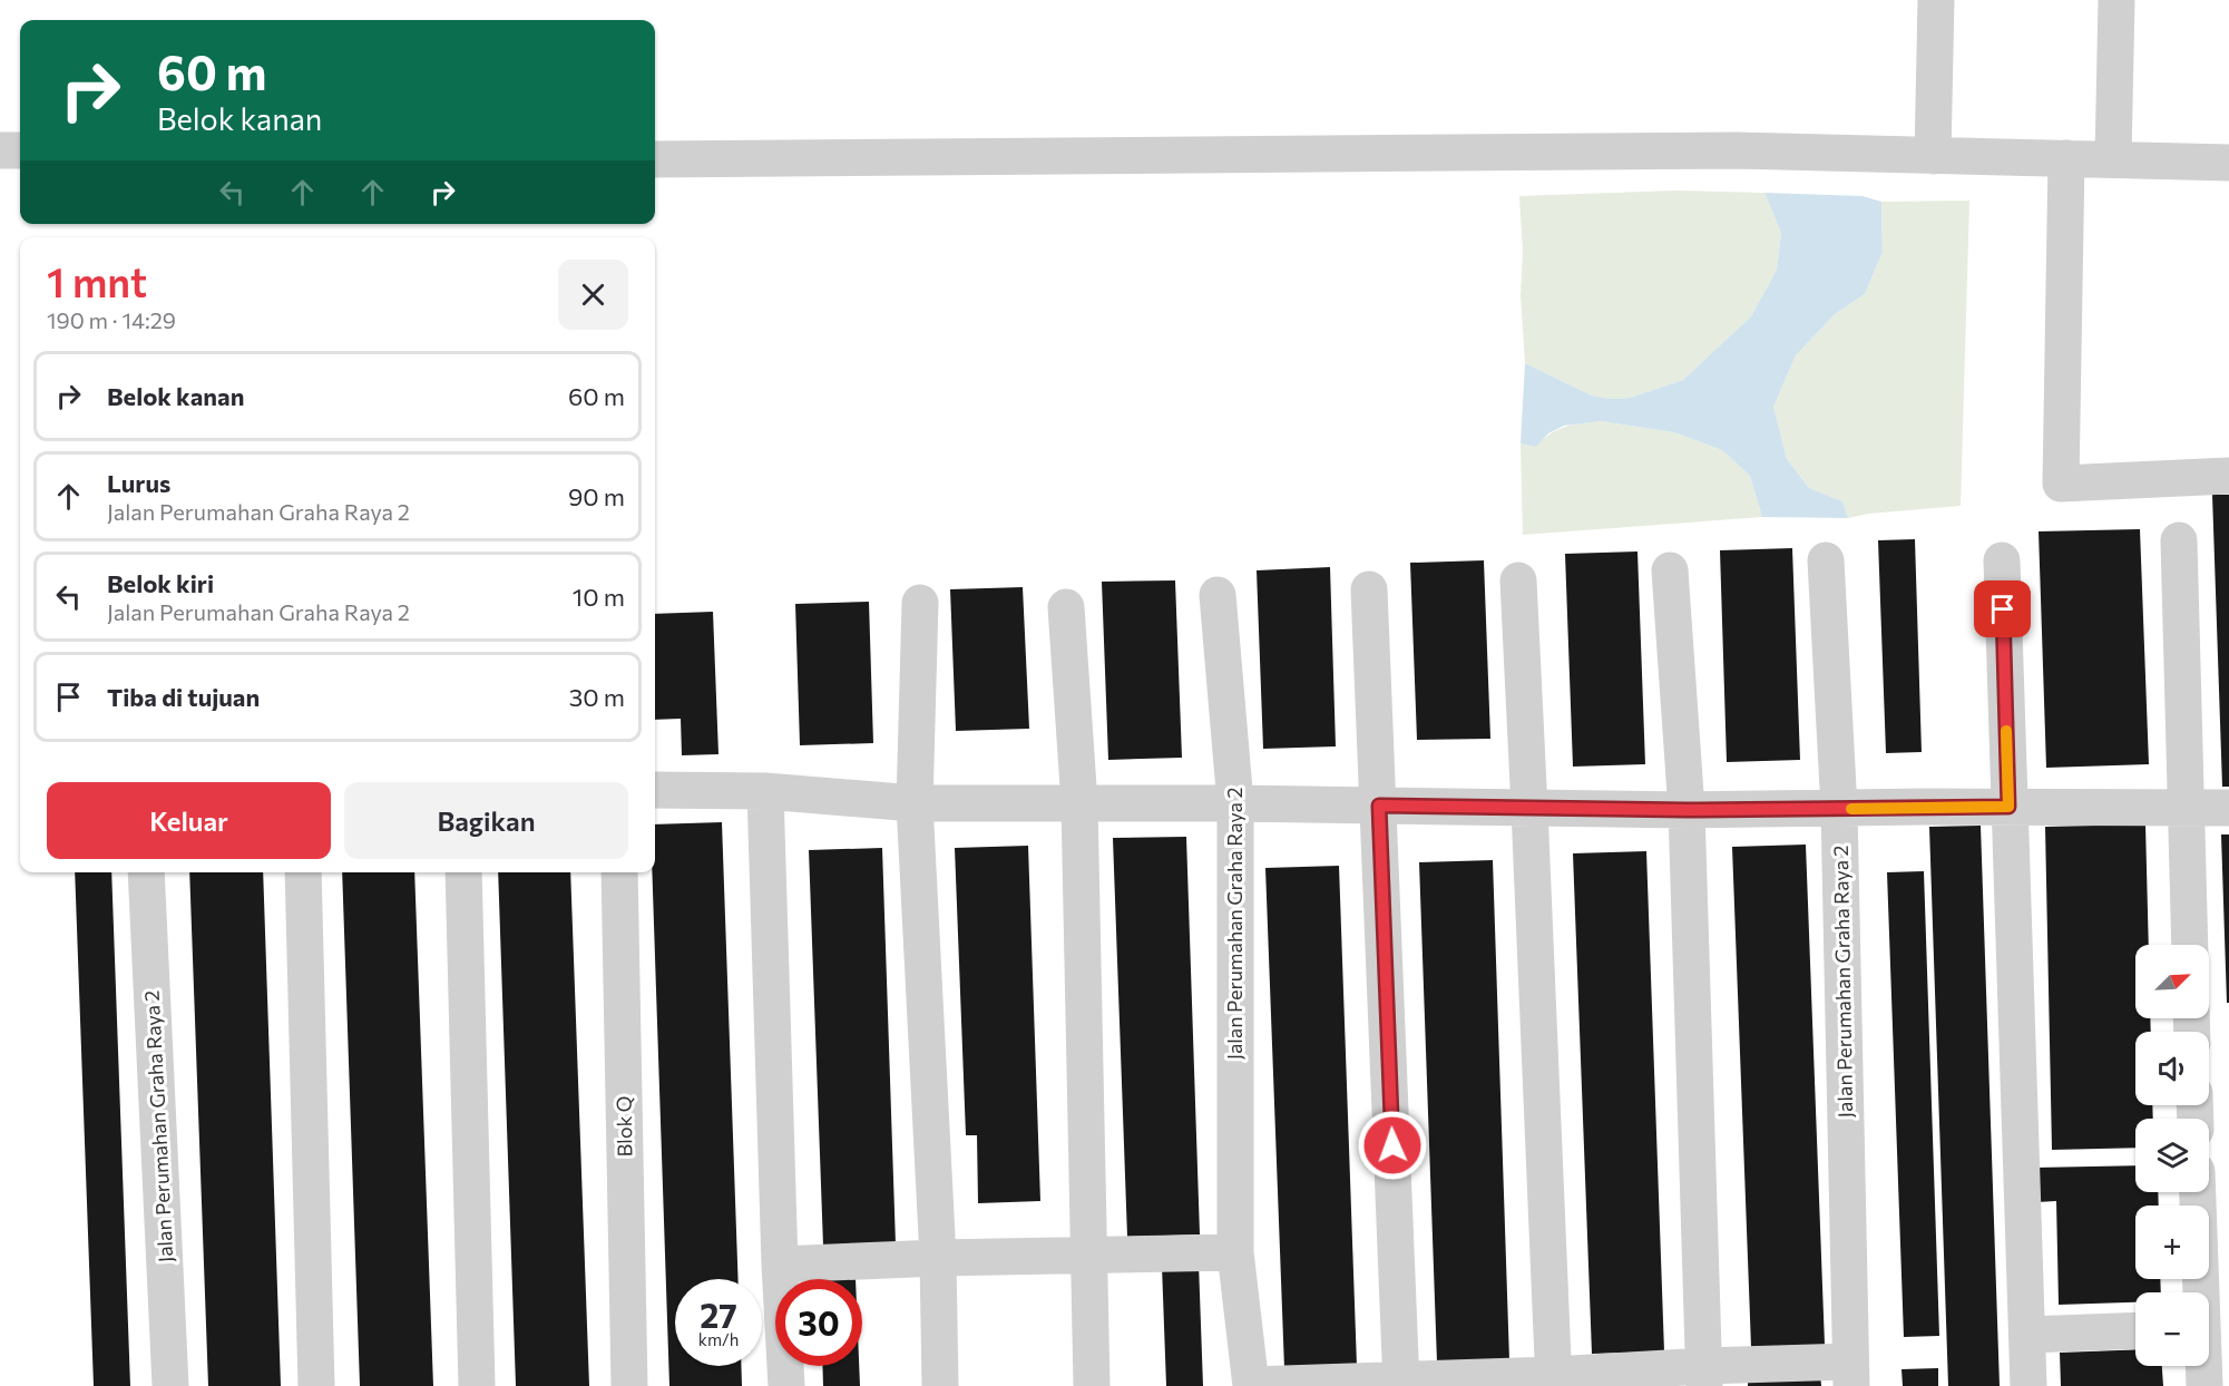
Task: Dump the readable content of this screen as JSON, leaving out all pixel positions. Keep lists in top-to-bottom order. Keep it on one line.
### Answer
{"streets":{"street":["Jalan Perumahan Graha Raya 2","Blok Q"]},"north":"top right","page":{"turn":["60 m","Belok kanan"],"heading":["1 mnt","190 m · 14:29"],"list":[{"name":"Belok kanan","value":"60 m"},{"name":"Lurus","note":"Jalan Perumahan Graha Raya 2","value":"90 m"},{"name":"Belok kiri","note":"Jalan Perumahan Graha Raya 2","value":"10 m"},{"name":"Tiba di tujuan","value":"30 m"}],"buttons":["Keluar","Bagikan"],"map_buttons":["+","−"],"speed":"27 km/h","limit":"30"}}
